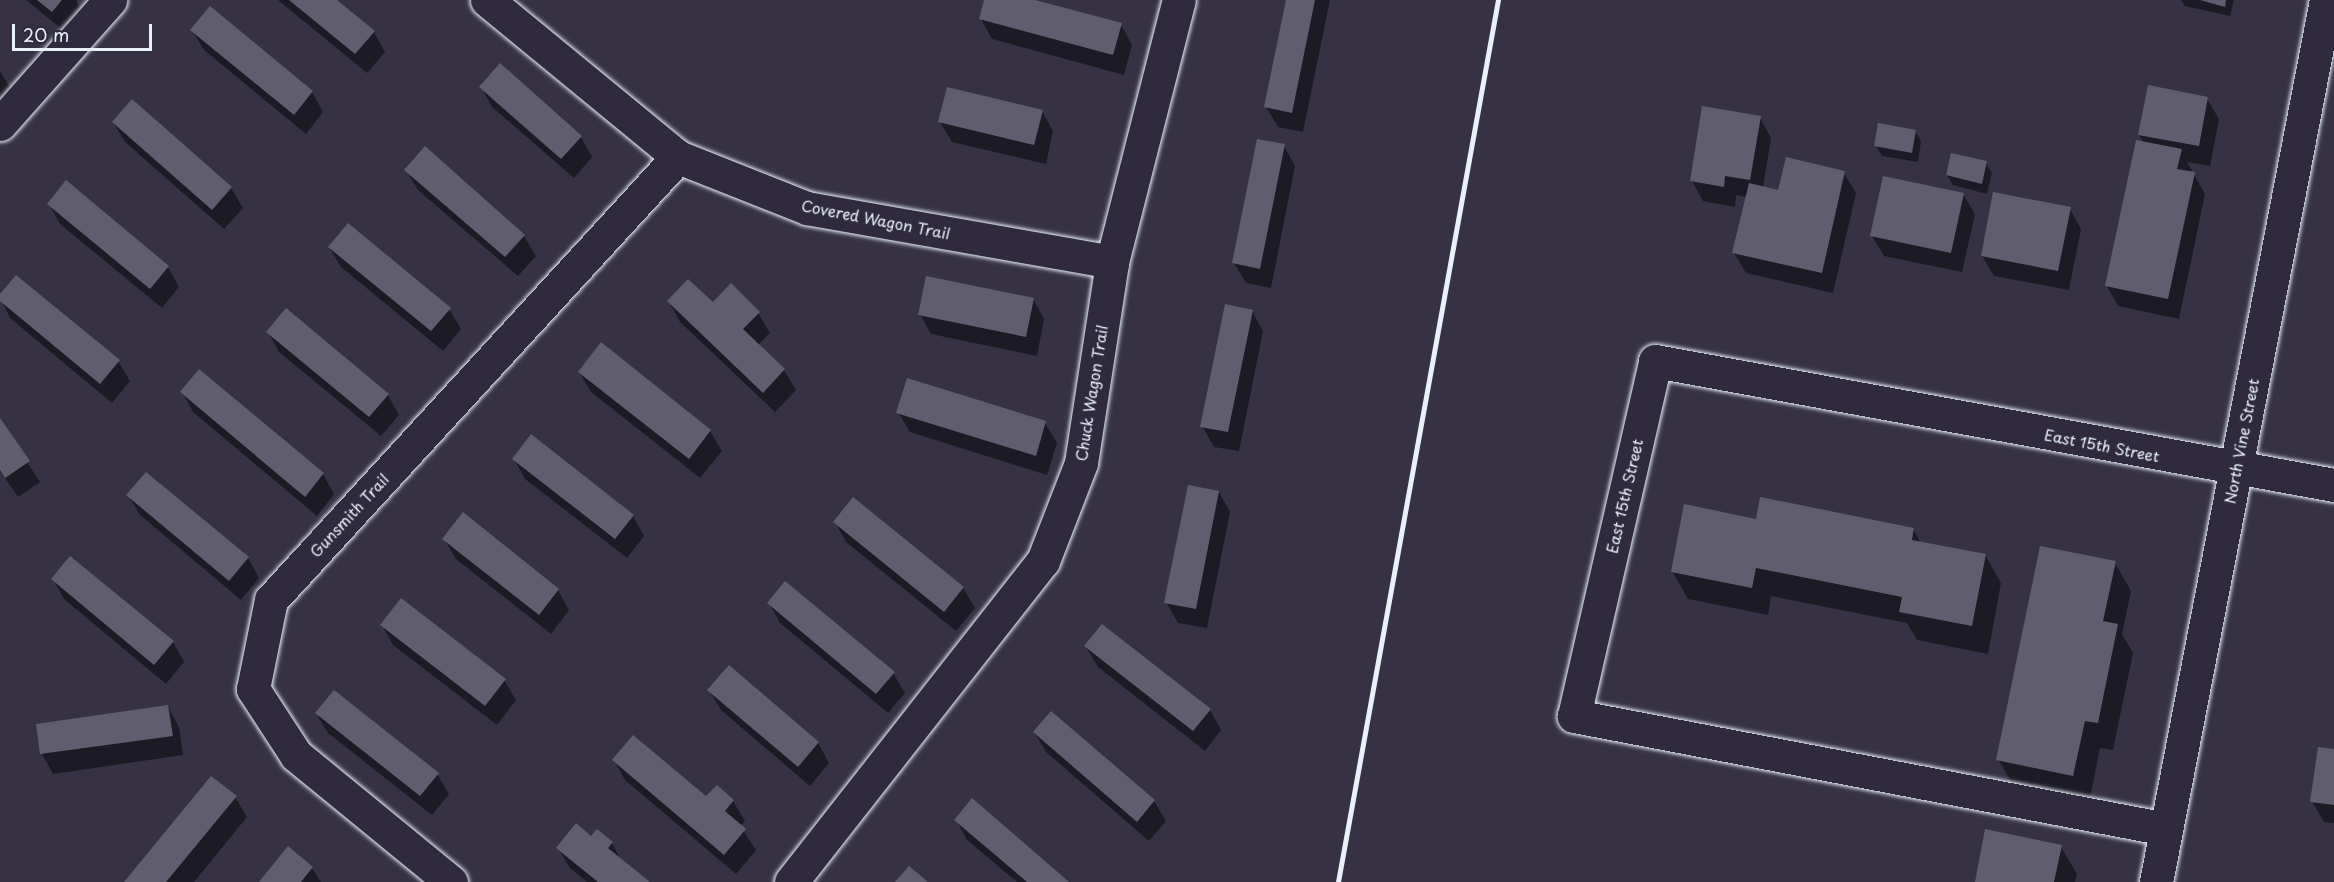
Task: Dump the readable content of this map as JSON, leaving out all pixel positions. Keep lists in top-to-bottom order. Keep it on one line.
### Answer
{"streets":{"street":["Covered Wagon Trail","Chuck Wagon Trail","North Vine Street","East 15th Street","Gunsmith Trail"]},"crossings":[["Covered Wagon Trail","Chuck Wagon Trail"],["Covered Wagon Trail","Gunsmith Trail"],["North Vine Street","East 15th Street"]],"scale_bar":"20 m"}
